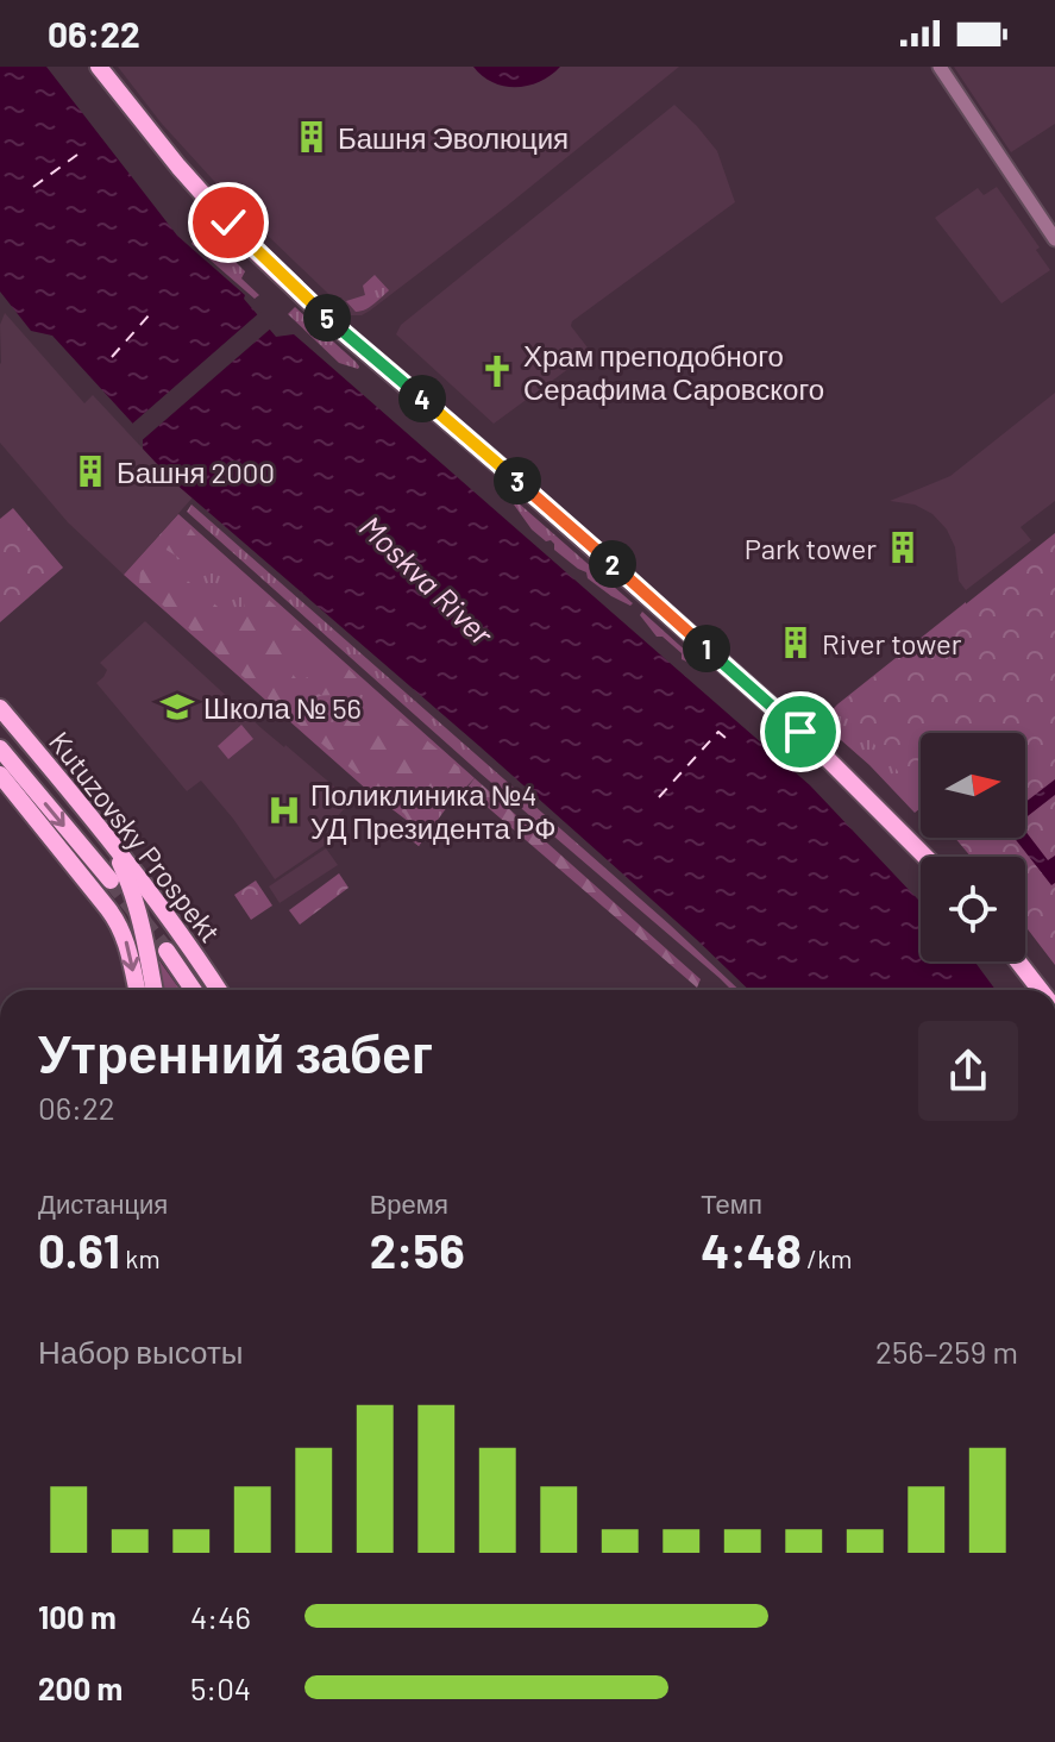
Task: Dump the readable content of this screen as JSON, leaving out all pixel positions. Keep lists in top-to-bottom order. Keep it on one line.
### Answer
{"streets":{"main road":["Kutuzovsky Prospekt"]},"water":["Moskva River"],"places":{"building":["Башня Эволюция","Башня 2000","Park tower","River tower"],"church":["Храм преподобного Серафима Саровского"],"school or university":["Школа № 56"],"hospital":["Поликлиника №4 УД Президента РФ"]},"north":"right","page":{"status":"06:22","pins":["5","4","3","2","1"],"heading":["Утренний забег","06:22"],"stats":[["Дистанция","0.61 km"],["Время","2:56"],["Темп","4:48 /km"]],"chart":["Набор высоты","256–259 m"],"list":[{"name":"100 m","note":"4:46"},{"name":"200 m","note":"5:04"}]}}
